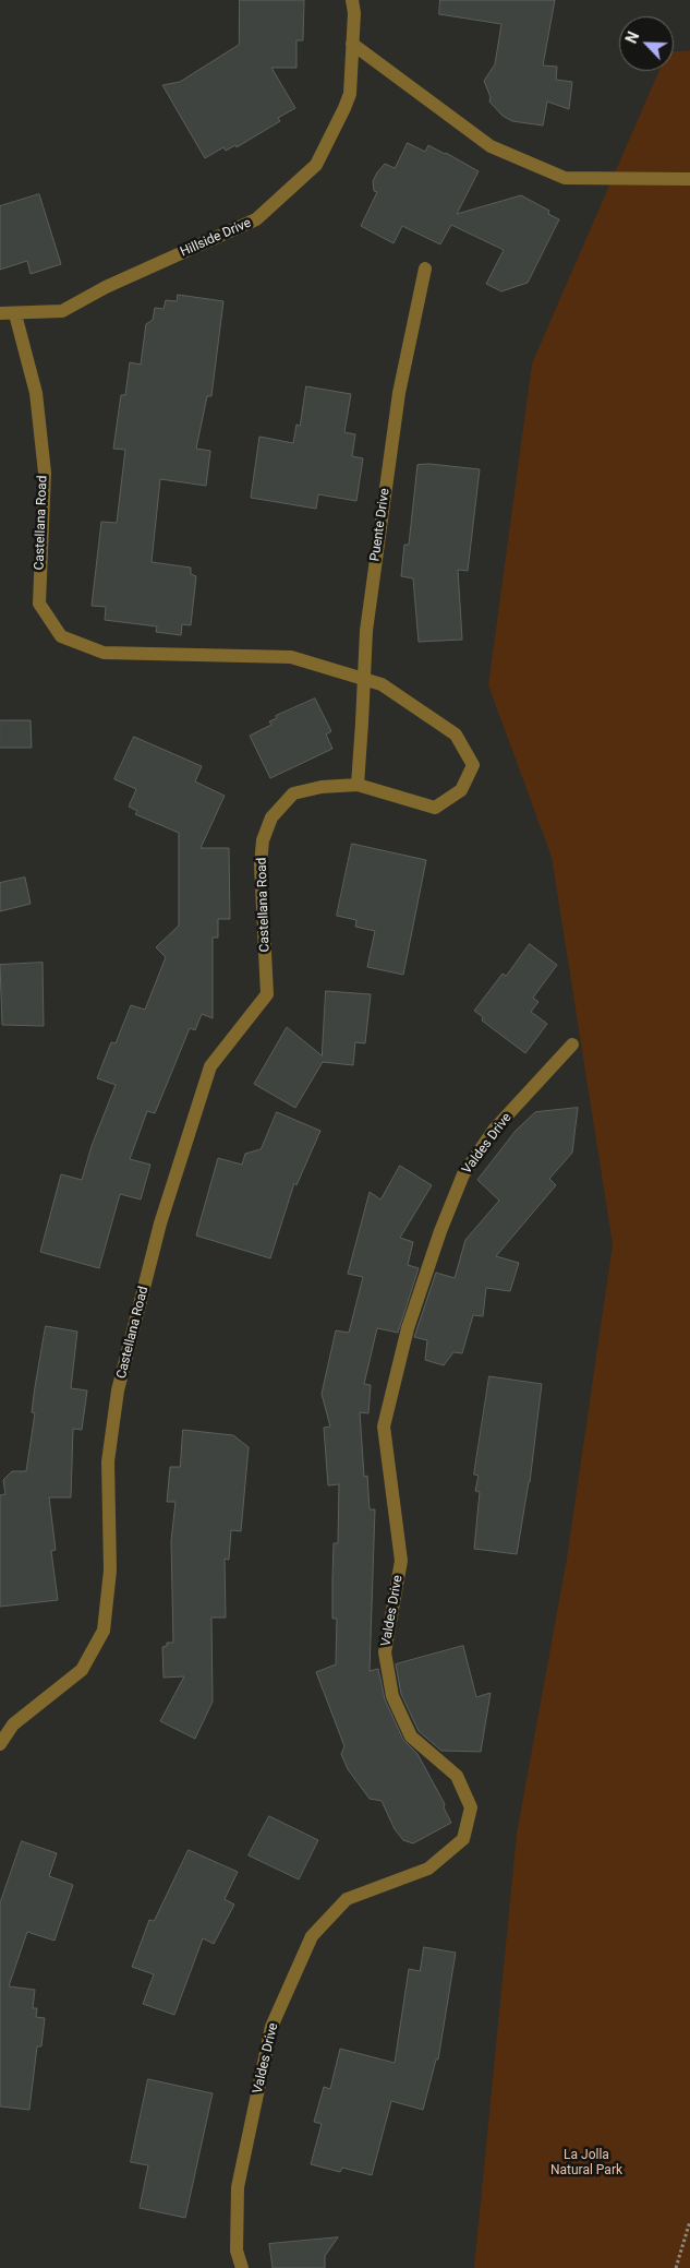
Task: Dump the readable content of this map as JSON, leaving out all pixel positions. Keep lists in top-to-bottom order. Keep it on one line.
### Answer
{"streets":{"street":["Hillside Drive","Castellana Road","Puente Drive","Valdes Drive"]},"crossings":[["Hillside Drive","Castellana Road"],["Castellana Road","Puente Drive"]],"parks":["La Jolla Natural Park"],"north":"top left"}
